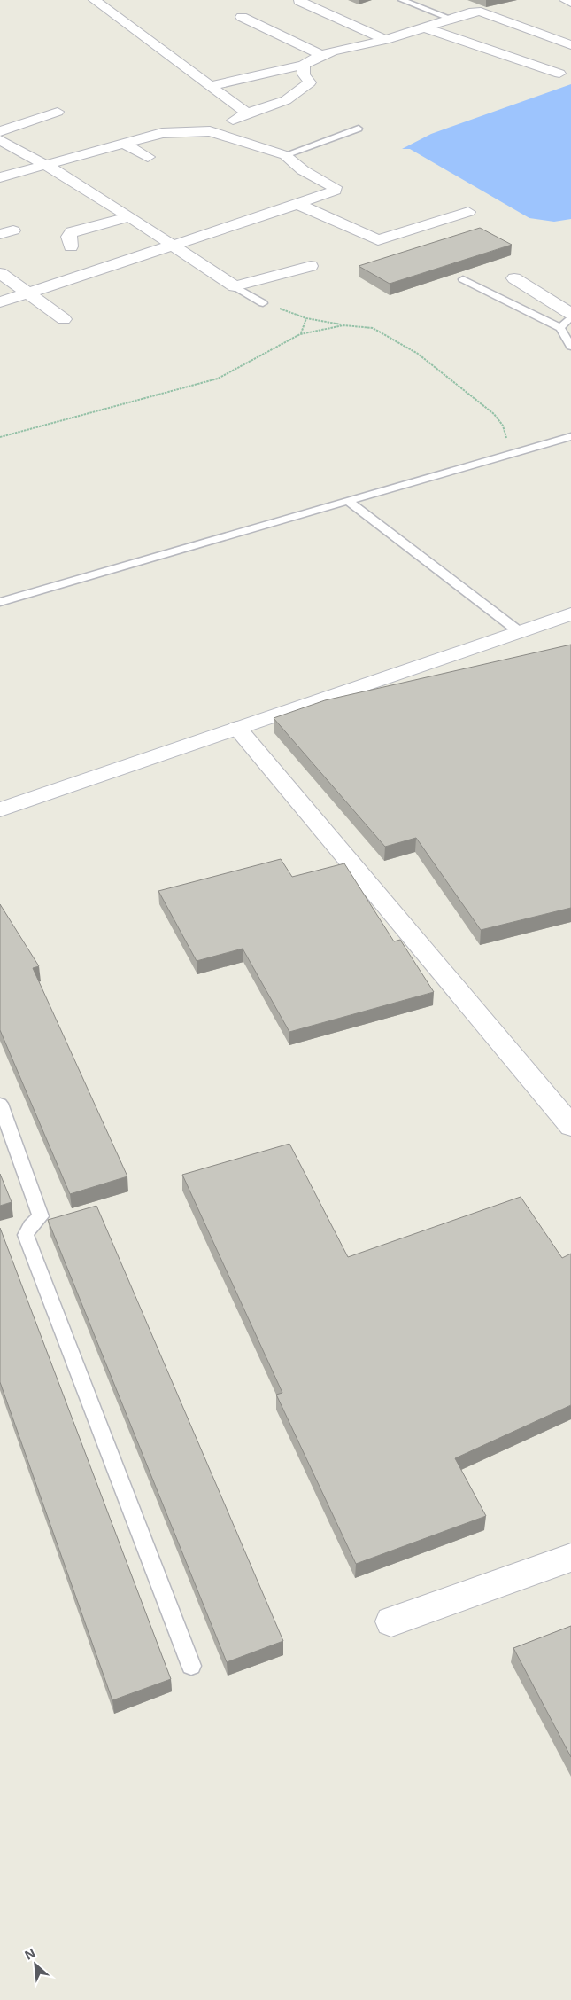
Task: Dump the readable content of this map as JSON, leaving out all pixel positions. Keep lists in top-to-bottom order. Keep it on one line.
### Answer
{"north":"top left"}
